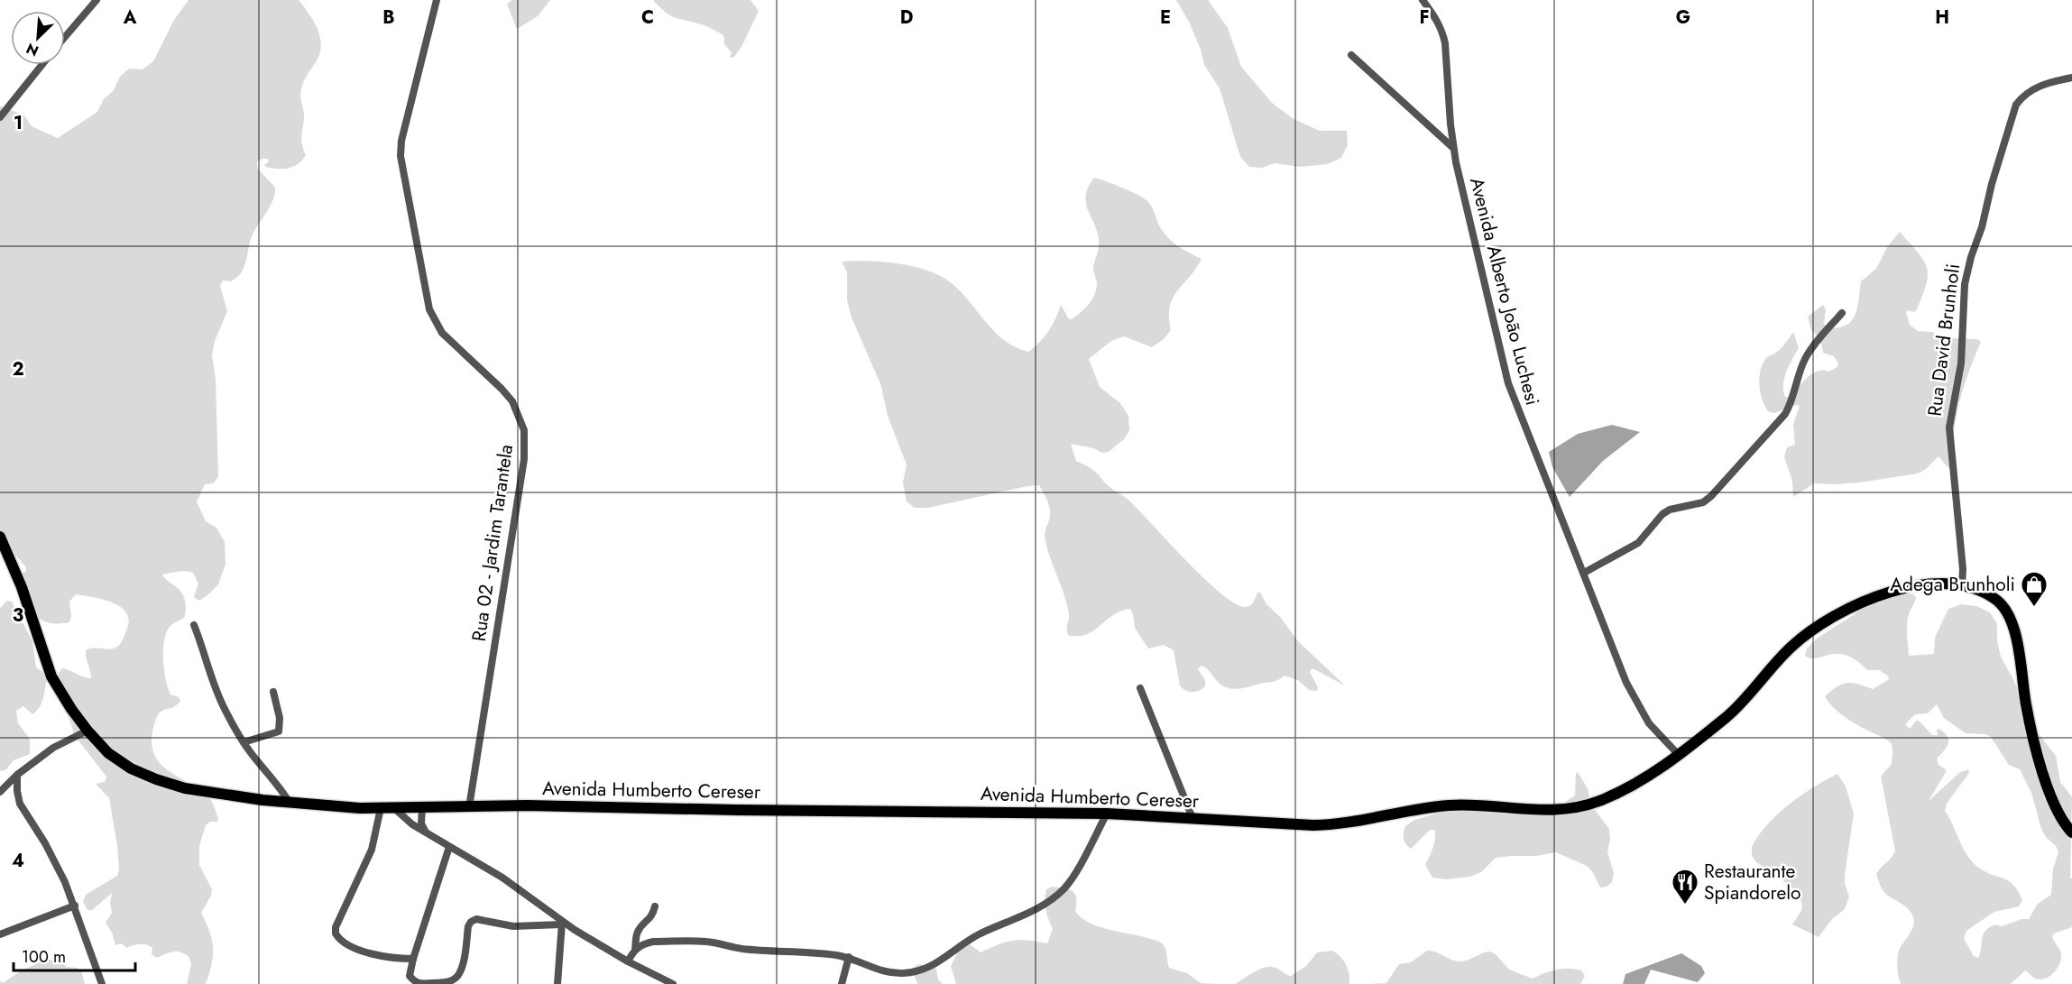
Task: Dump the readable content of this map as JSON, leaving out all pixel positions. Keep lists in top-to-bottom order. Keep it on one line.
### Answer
{"streets":{"main road":["Avenida Humberto Cereser"],"street":["Avenida Alberto João Luchesi","Rua David Brunholi","Rua 02 - Jardim Tarantela"]},"crossings":[["Avenida Alberto João Luchesi","Avenida Humberto Cereser"],["Rua David Brunholi","Avenida Humberto Cereser"],["Rua 02 - Jardim Tarantela","Avenida Humberto Cereser"]],"places":{"shop":["Adega Brunholi"],"restaurant":["Restaurante Spiandorelo"]},"scale_bar":"100 m","north":"bottom left","grid":{"columns":["A","B","C","D","E","F","G","H"],"rows":["1","2","3","4"]}}
